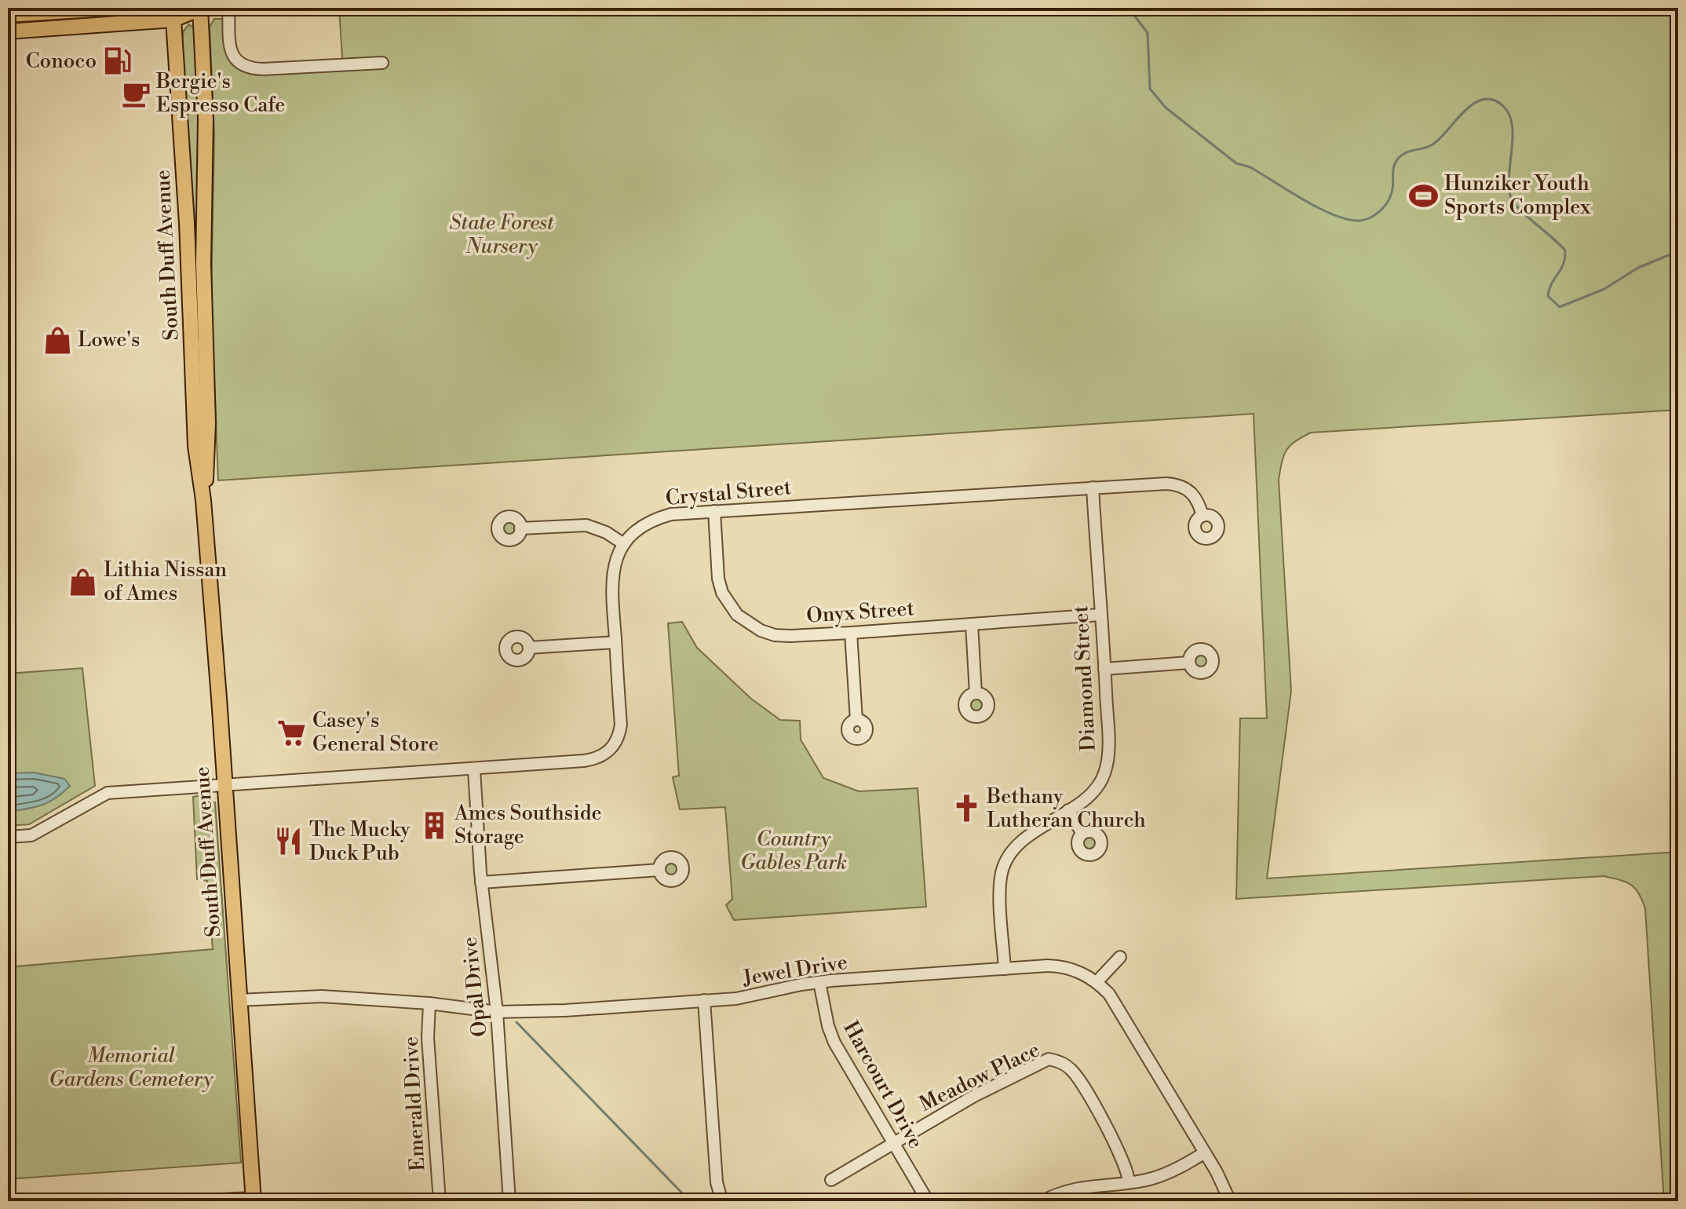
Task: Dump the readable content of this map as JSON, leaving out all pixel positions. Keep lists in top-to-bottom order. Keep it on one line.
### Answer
{"streets":{"main road":["South Duff Avenue"],"street":["Crystal Street","Onyx Street","Diamond Street","Jewel Drive","Opal Drive","Meadow Place","Harcourt Drive","Emerald Drive"]},"crossings":[["South Duff Avenue","Crystal Street"],["South Duff Avenue","Jewel Drive"],["Crystal Street","Onyx Street"],["Crystal Street","Diamond Street"],["Crystal Street","Opal Drive"],["Onyx Street","Diamond Street"],["Diamond Street","Jewel Drive"],["Jewel Drive","Opal Drive"],["Jewel Drive","Harcourt Drive"],["Jewel Drive","Emerald Drive"],["Meadow Place","Harcourt Drive"]],"parks":["State Forest Nursery","Country Gables Park","Memorial Gardens Cemetery"],"places":{"fuel station":["Conoco"],"cafe":["Bergie's Espresso Cafe"],"sports":["Hunziker Youth Sports Complex"],"shop":["Lowe's","Lithia Nissan of Ames"],"supermarket":["Casey's General Store"],"church":["Bethany Lutheran Church"],"building":["Ames Southside Storage"],"restaurant":["The Mucky Duck Pub"]}}
